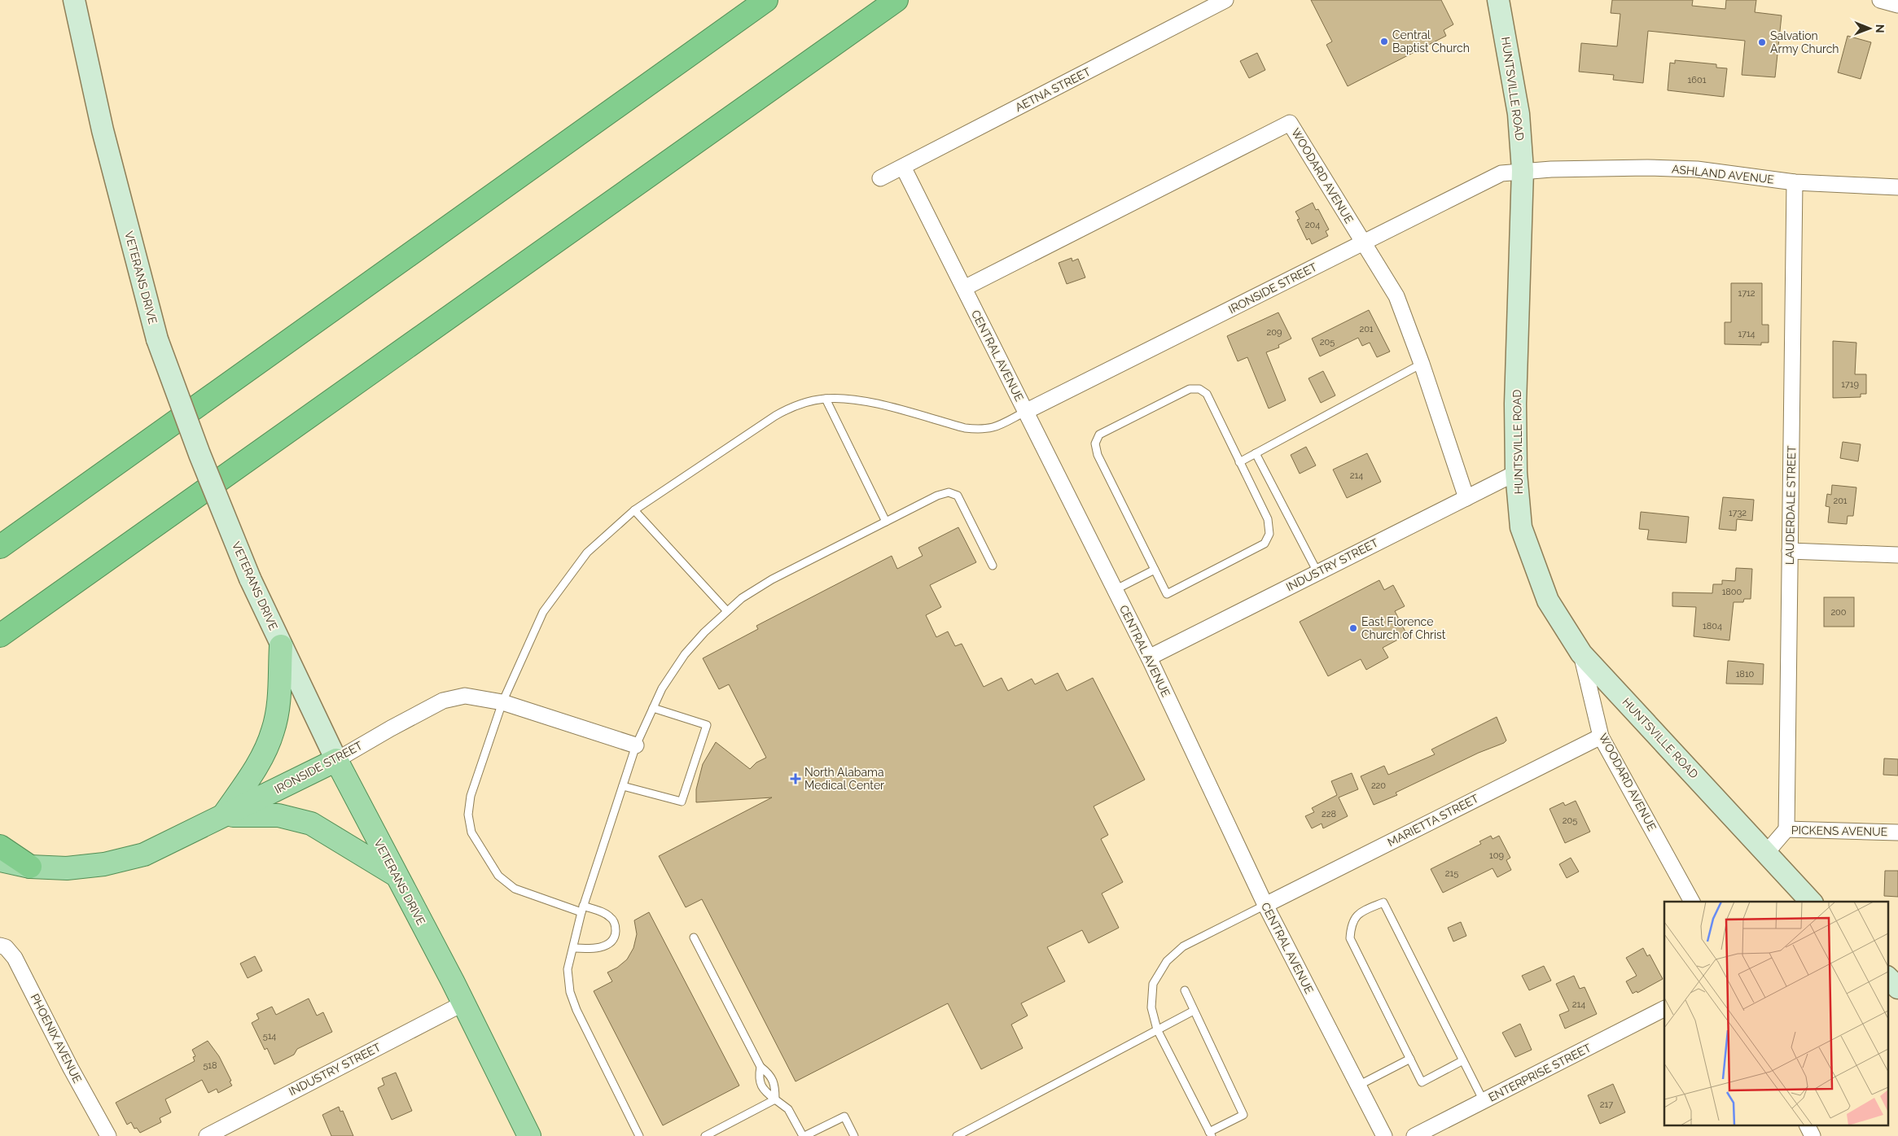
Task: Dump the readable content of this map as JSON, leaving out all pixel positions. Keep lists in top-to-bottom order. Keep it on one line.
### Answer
{"streets":{"main road":["HUNTSVILLE ROAD","VETERANS DRIVE","IRONSIDE STREET"],"street":["AETNA STREET","ASHLAND AVENUE","WOODARD AVENUE","CENTRAL AVENUE","LAUDERDALE STREET","INDUSTRY STREET","MARIETTA STREET","PICKENS AVENUE","PHOENIX AVENUE","ENTERPRISE STREET"]},"crossings":[["HUNTSVILLE ROAD","ASHLAND AVENUE"],["HUNTSVILLE ROAD","WOODARD AVENUE"],["HUNTSVILLE ROAD","IRONSIDE STREET"],["HUNTSVILLE ROAD","INDUSTRY STREET"],["HUNTSVILLE ROAD","PICKENS AVENUE"],["AETNA STREET","CENTRAL AVENUE"],["ASHLAND AVENUE","IRONSIDE STREET"],["ASHLAND AVENUE","LAUDERDALE STREET"],["WOODARD AVENUE","IRONSIDE STREET"],["WOODARD AVENUE","CENTRAL AVENUE"],["WOODARD AVENUE","INDUSTRY STREET"],["WOODARD AVENUE","MARIETTA STREET"],["VETERANS DRIVE","IRONSIDE STREET"],["VETERANS DRIVE","INDUSTRY STREET"],["IRONSIDE STREET","CENTRAL AVENUE"],["CENTRAL AVENUE","INDUSTRY STREET"],["CENTRAL AVENUE","MARIETTA STREET"],["LAUDERDALE STREET","PICKENS AVENUE"]],"places":{"other":["Central Baptist Church","Salvation Army Church","East Florence Church of Christ"],"health":["North Alabama Medical Center"]},"house_numbers":["1601","204","1712","201","209","1714","205","1719","214","201","1732","1800","200","1804","1810","220","228","205","109","215","214","514","518","217"],"north":"right"}
